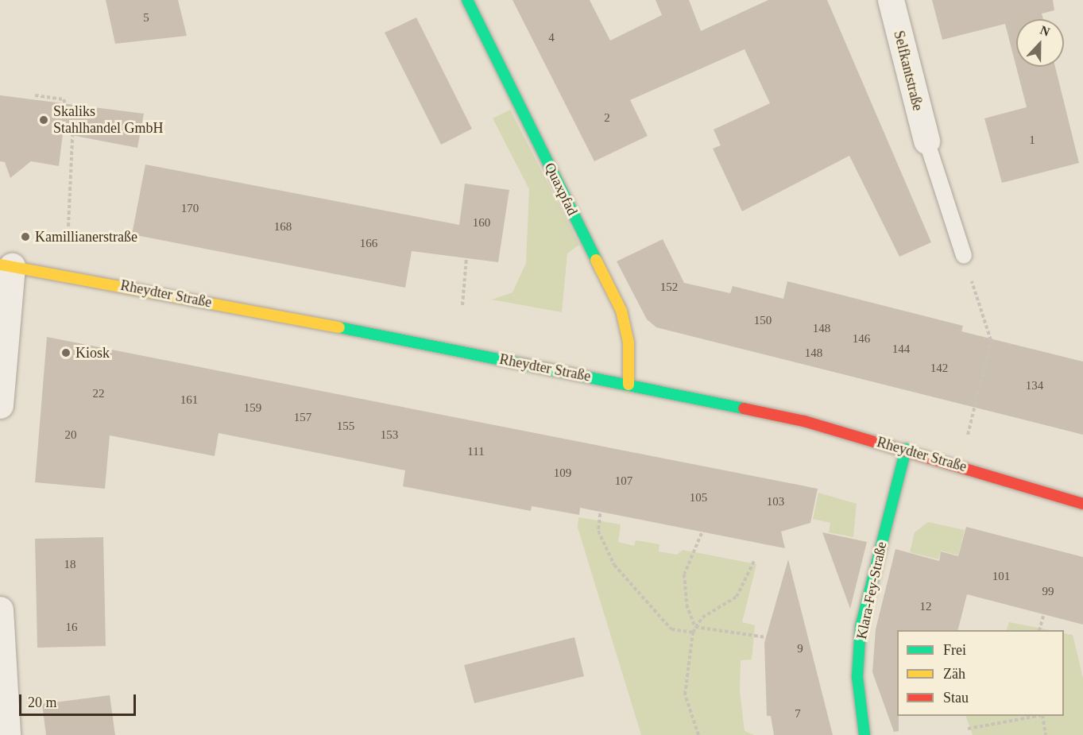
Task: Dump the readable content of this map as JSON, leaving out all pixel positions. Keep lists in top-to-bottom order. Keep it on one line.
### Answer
{"streets":{"main road":["Quaxpfad","Rheydter Straße","Klara-Fey-Straße"],"street":["Selfkantstraße"]},"crossings":[["Quaxpfad","Rheydter Straße"],["Rheydter Straße","Klara-Fey-Straße"]],"places":["Skaliks Stahlhandel GmbH","Kamillianerstraße","Kiosk"],"house_numbers":["5","4","2","1","170","160","168","166","152","150","148","146","144","148","142","134","22","161","159","157","155","20","153","111","109","107","105","103","18","101","99","12","16","9","7"],"legend":["Frei","Zäh","Stau"],"scale_bar":"20 m","north":"top"}
